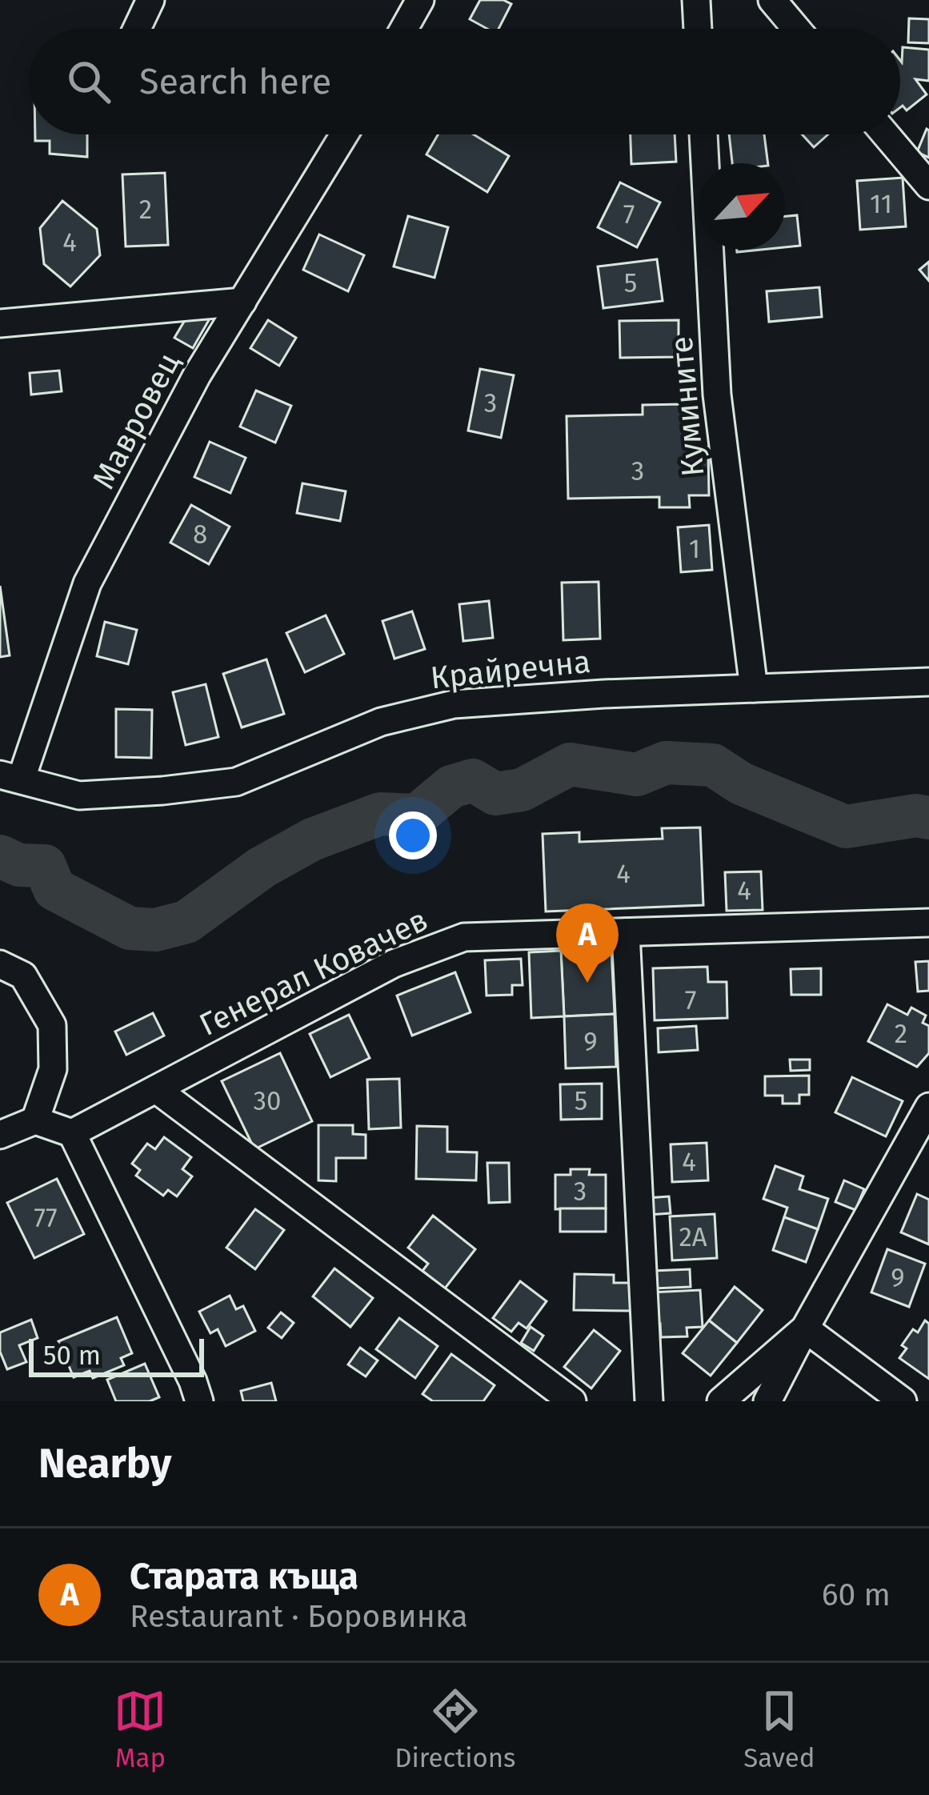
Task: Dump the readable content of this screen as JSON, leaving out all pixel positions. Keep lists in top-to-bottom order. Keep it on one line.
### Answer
{"streets":{"street":["Кумините","Мавровец","Крайречна","Генерал Ковачев"]},"crossings":[["Кумините","Крайречна"],["Мавровец","Крайречна"]],"house_numbers":["11","2","7","4","5","3","3","8","1","4","4","7","2","9","30","5","4","3","77","2А","9"],"scale_bar":"50 m","north":"top right","page":{"search":"Search here","pins":"A","scale":"50 m","heading":"Nearby","list":[{"mark":"A","name":"Старата къща","note":"Restaurant · Боровинка","value":"60 m"}],"nav":["Map","Directions","Saved"]}}
